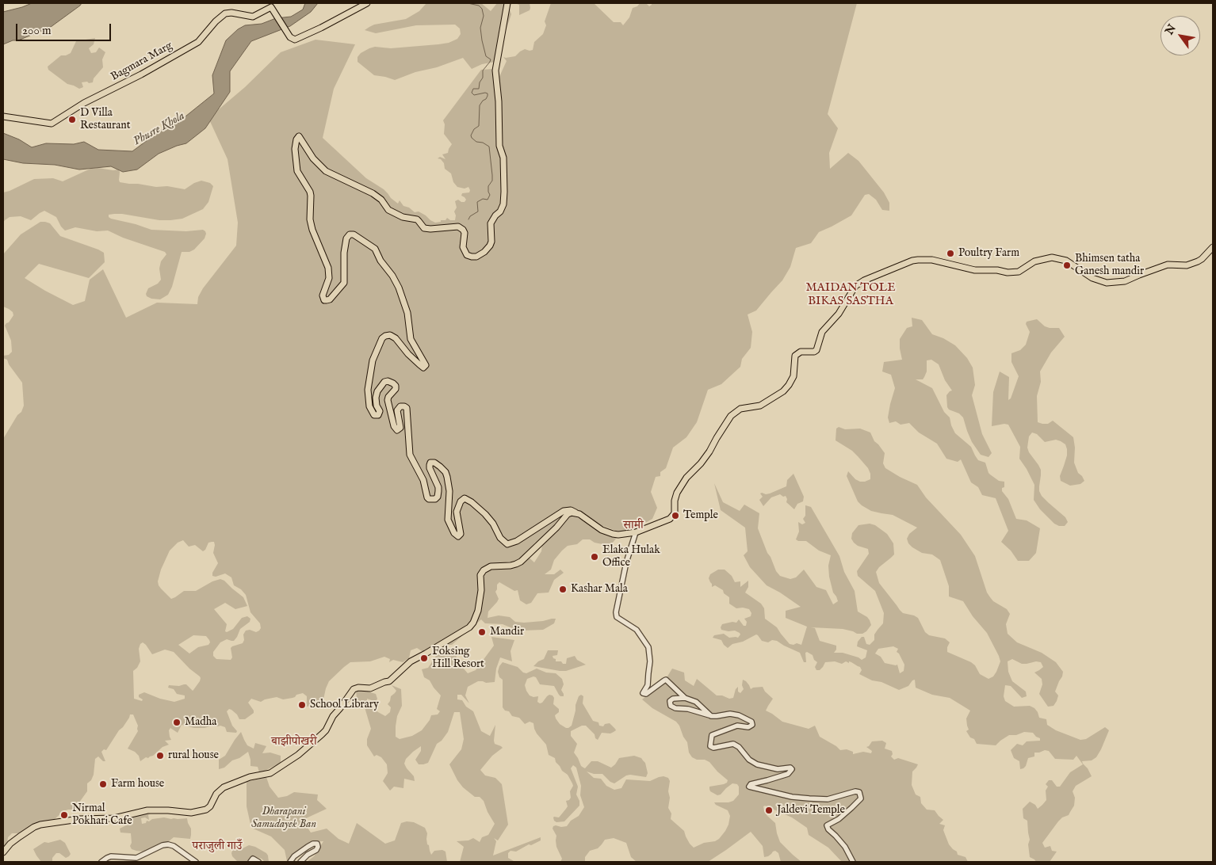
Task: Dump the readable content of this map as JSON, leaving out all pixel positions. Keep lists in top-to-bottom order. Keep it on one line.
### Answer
{"streets":{"main road":["Bagmara Marg"]},"districts":["MAIDAN TOLE BIKAS SASTHA","सामी","बाझीपोखरी","पराजुली गाउँ"],"water":["Phusre Khola"],"parks":["Dharapani Samudayek Ban"],"places":["D Villa Restaurant","Poultry Farm","Bhimsen tatha Ganesh mandir","Temple","Elaka Hulak Office","Kashar Mala","Mandir","Foksing Hill Resort","School Library","Madha","rural house","Farm house","Jaldevi Temple","Nirmal Pokhari Cafe"],"scale_bar":"200 m","north":"top left"}
